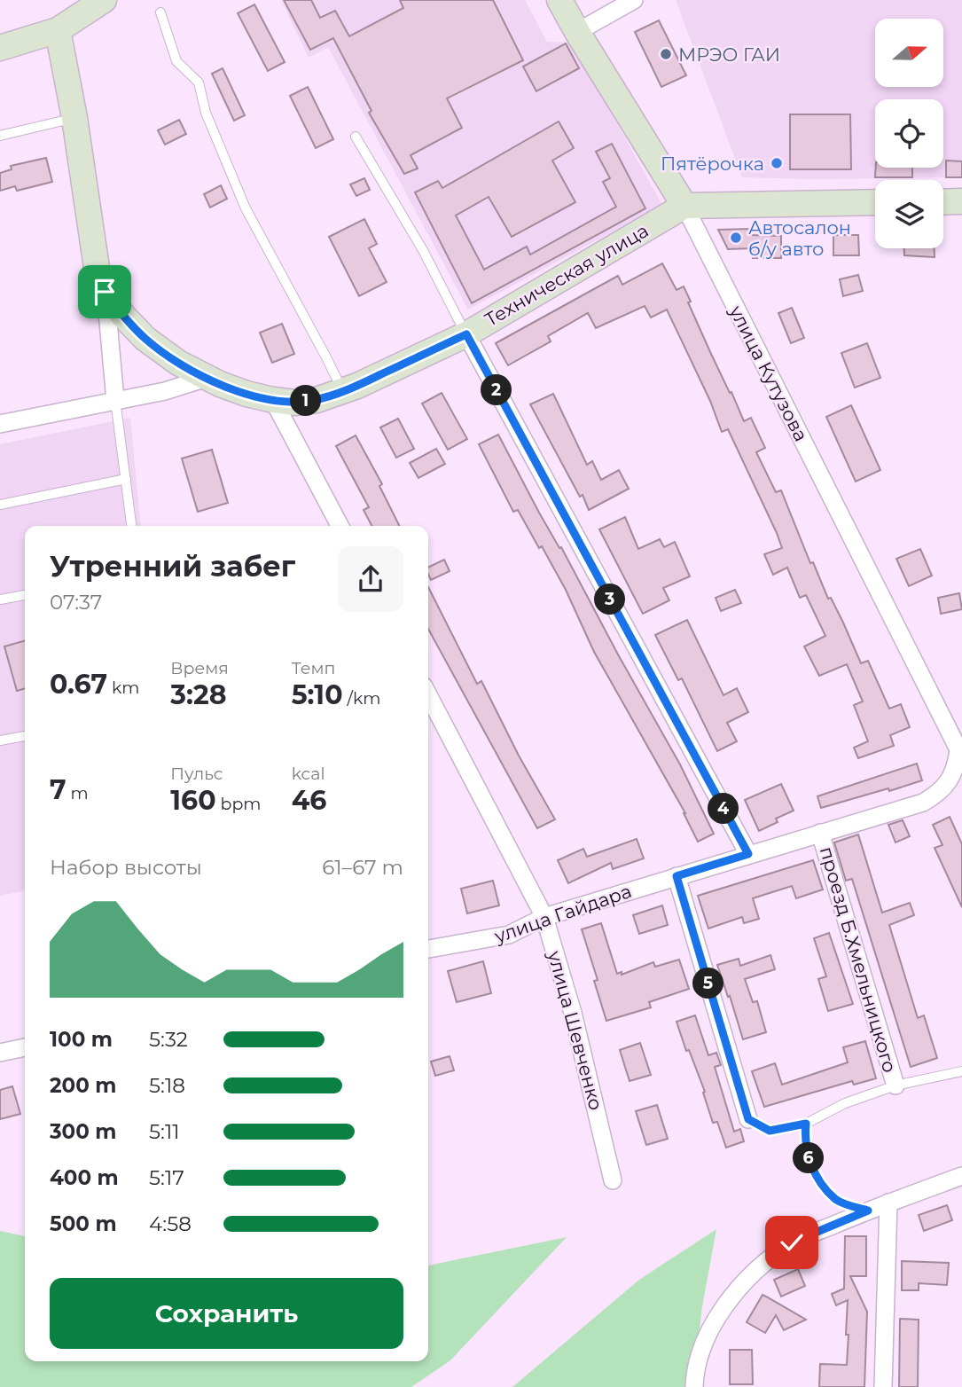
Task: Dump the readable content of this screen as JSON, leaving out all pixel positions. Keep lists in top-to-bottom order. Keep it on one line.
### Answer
{"streets":{"main road":["Техническая улица","улица Кутузова"],"street":["улица Гайдара","проезд Б.Хмельницкого","улица Шевченко"]},"crossings":[["Техническая улица","улица Кутузова"],["улица Кутузова","улица Гайдара"],["улица Гайдара","проезд Б.Хмельницкого"],["улица Гайдара","улица Шевченко"]],"places":["МРЭО ГАИ","Пятёрочка","Автосалон б/у авто"],"north":"right","page":{"pins":["2","1","3","4","5","6"],"heading":["Утренний забег","07:37"],"stats":[["0.67 km"],["Время","3:28"],["Темп","5:10 /km"],["7 m"],["Пульс","160 bpm"],["kcal","46"]],"chart":["Набор высоты","61–67 m"],"list":[{"name":"100 m","note":"5:32"},{"name":"200 m","note":"5:18"},{"name":"300 m","note":"5:11"},{"name":"400 m","note":"5:17"},{"name":"500 m","note":"4:58"}],"buttons":"Сохранить"}}
